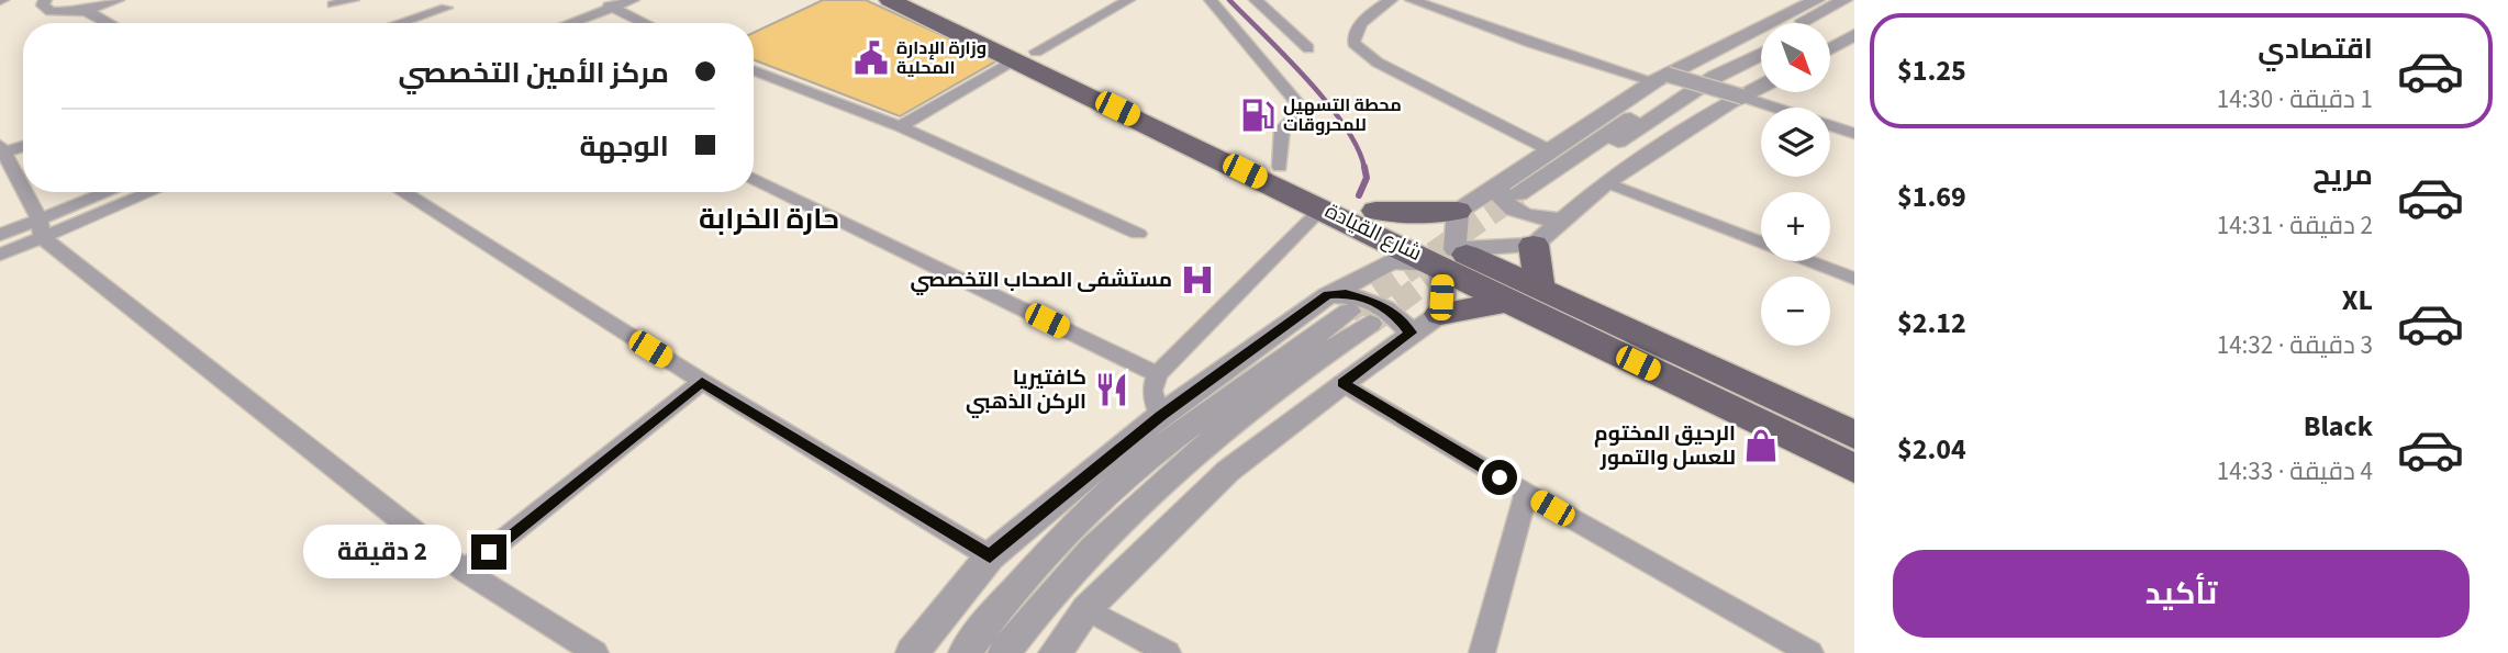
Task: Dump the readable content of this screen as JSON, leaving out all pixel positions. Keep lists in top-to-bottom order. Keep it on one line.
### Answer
{"streets":{"main road":["شارع القيادة"]},"districts":["حارة الخرابة"],"places":{"public building":["وزارة الإدارة المحلية"],"fuel station":["محطة التسهيل للمحروقات"],"hospital":["مستشفى الصحاب التخصصي"],"restaurant":["كافتيريا الركن الذهبي"],"shop":["الرحيق المختوم للعسل والتمور"]},"north":"bottom right","page":{"list":[{"name":"اقتصادي","note":"1 دقيقة · 14:30","value":"$1.25"},{"name":"مريح","note":"2 دقيقة · 14:31","value":"$1.69"},{"name":"XL","note":"3 دقيقة · 14:32","value":"$2.12"},{"name":"Black","note":"4 دقيقة · 14:33","value":"$2.04"}],"map_buttons":["+","−"],"banner":["مركز الأمين التخصصي","الوجهة"],"bubble":"2 دقيقة","buttons":"تأكيد"}}
